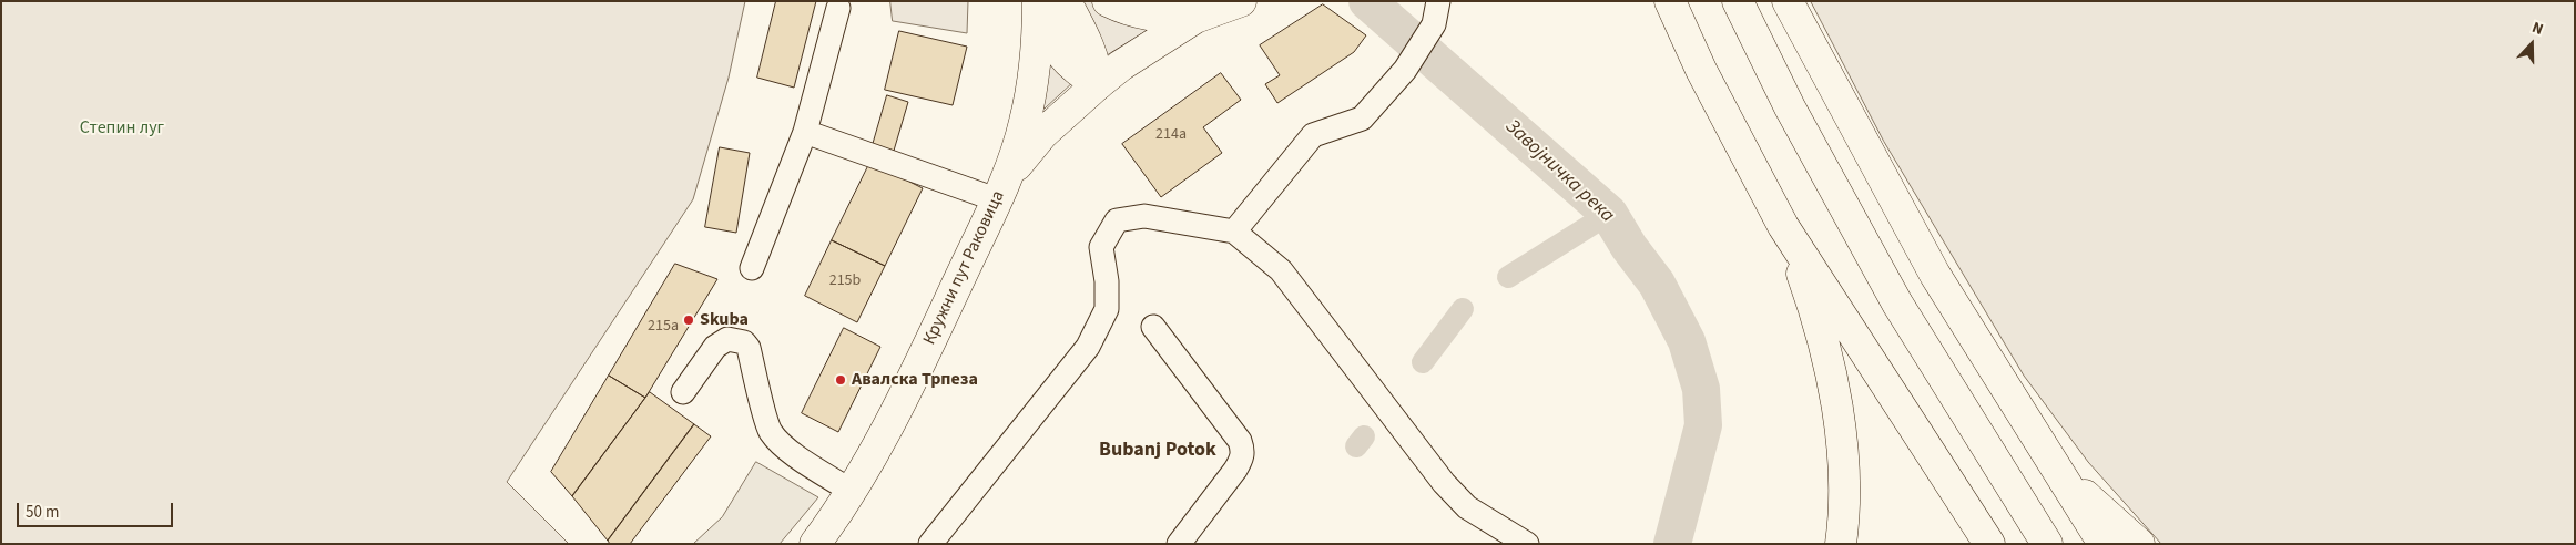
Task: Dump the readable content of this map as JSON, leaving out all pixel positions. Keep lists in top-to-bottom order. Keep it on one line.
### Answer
{"streets":{"main road":["Кружни пут Раковица"]},"districts":["Bubanj Potok"],"water":["Завојничка река"],"parks":["Степин луг"],"places":["Skuba","Авалска Трпеза"],"house_numbers":["214a","215b","215a"],"scale_bar":"50 m","north":"top"}
